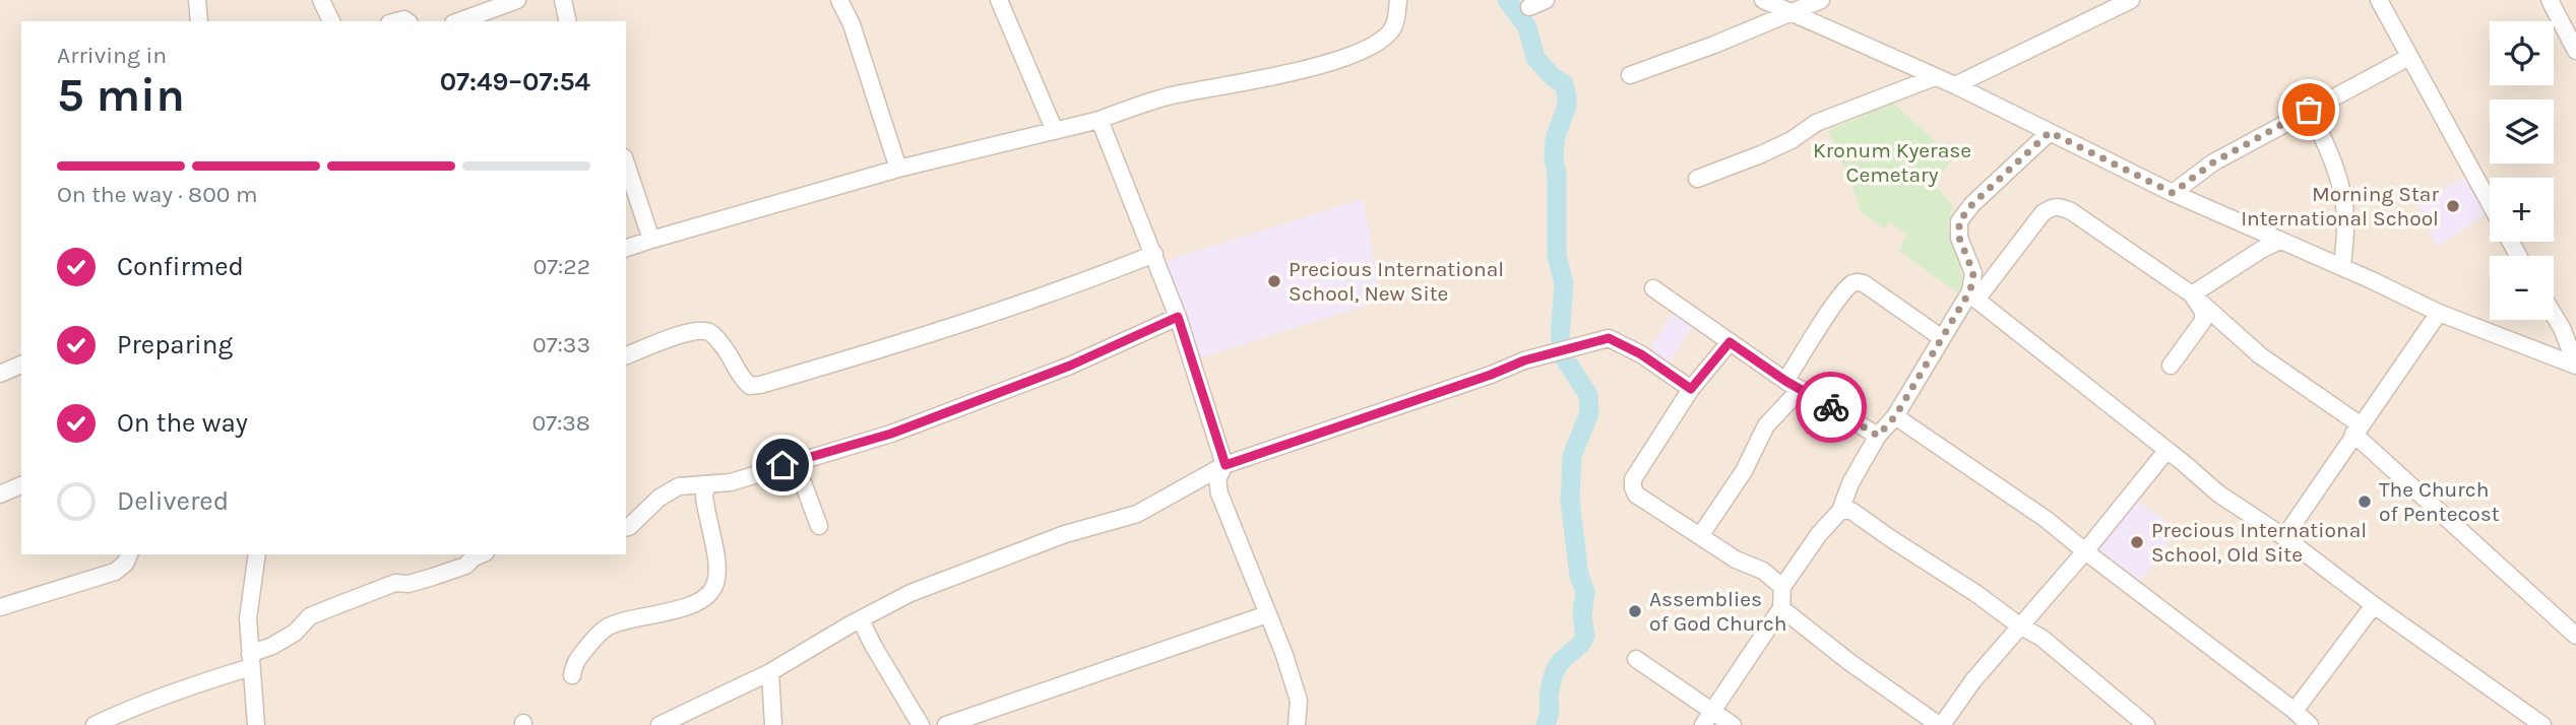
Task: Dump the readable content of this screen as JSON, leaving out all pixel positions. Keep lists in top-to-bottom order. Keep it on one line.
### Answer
{"parks":["Kronum Kyerase Cemetary"],"places":["Morning Star International School","Precious International School, New Site","The Church of Pentecost","Precious International School, Old Site","Assemblies of God Church"],"page":{"map_buttons":["+","−"],"heading":["5 min","Arriving in","07:49–07:54"],"bar":"On the way · 800 m","list":[["Confirmed","07:22"],["Preparing","07:33"],["On the way","07:38"],"Delivered"]}}
